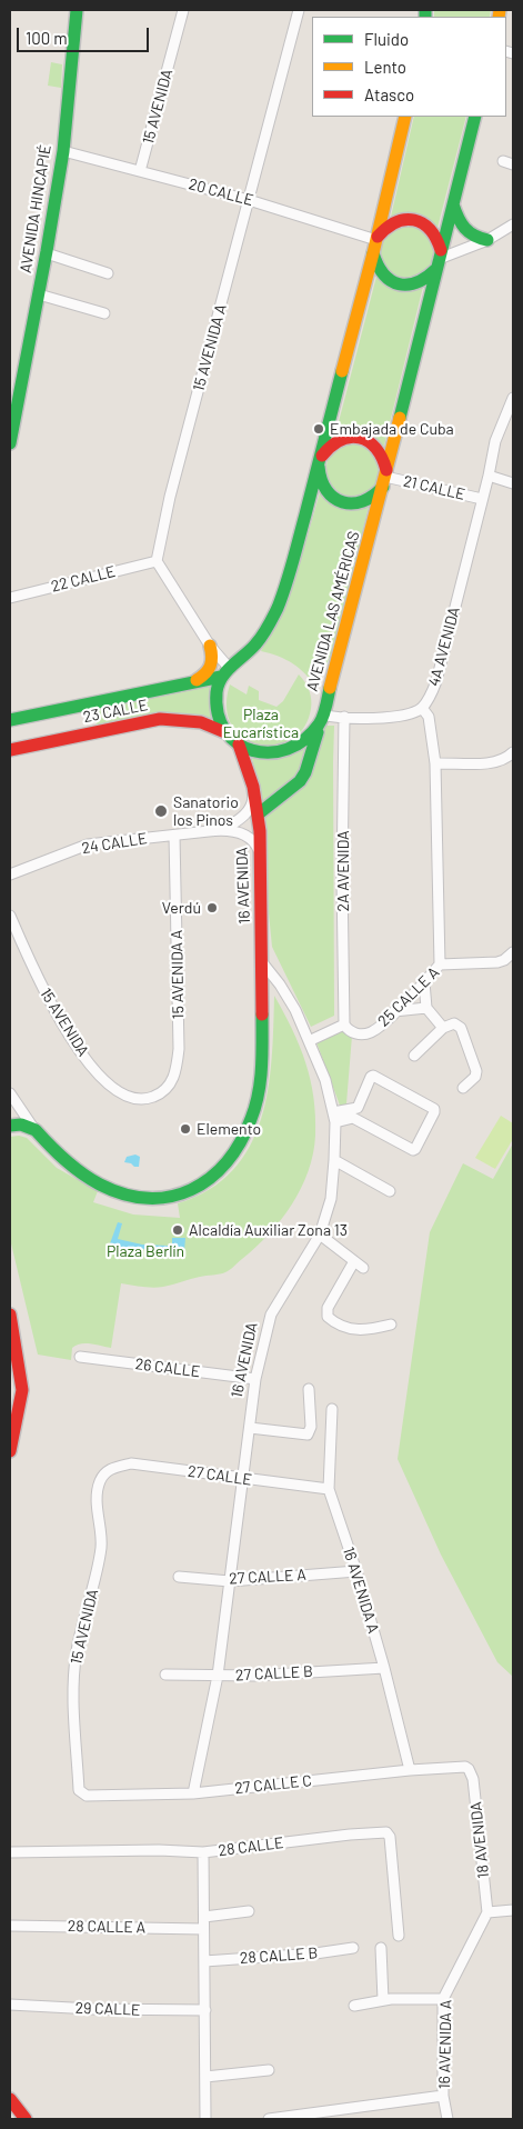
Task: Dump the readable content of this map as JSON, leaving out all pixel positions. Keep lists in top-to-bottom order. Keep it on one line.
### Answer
{"streets":{"main road":["AVENIDA HINCAPIÉ","AVENIDA LAS AMÉRICAS","23 CALLE","16 AVENIDA"],"street":["15 AVENIDA","20 CALLE","15 AVENIDA A","21 CALLE","22 CALLE","4A AVENIDA","24 CALLE","2A AVENIDA","25 CALLE A","26 CALLE","27 CALLE","27 CALLE A","16 AVENIDA A","27 CALLE B","27 CALLE C","18 AVENIDA","28 CALLE","28 CALLE A","28 CALLE B","29 CALLE"]},"crossings":[["15 AVENIDA","20 CALLE"],["15 AVENIDA","15 AVENIDA A"],["15 AVENIDA","27 CALLE"],["15 AVENIDA","27 CALLE C"],["20 CALLE","AVENIDA HINCAPIÉ"],["20 CALLE","15 AVENIDA A"],["20 CALLE","AVENIDA LAS AMÉRICAS"],["15 AVENIDA A","22 CALLE"],["15 AVENIDA A","24 CALLE"],["21 CALLE","AVENIDA LAS AMÉRICAS"],["21 CALLE","4A AVENIDA"],["AVENIDA LAS AMÉRICAS","23 CALLE"],["AVENIDA LAS AMÉRICAS","16 AVENIDA"],["24 CALLE","16 AVENIDA"],["2A AVENIDA","25 CALLE A"],["16 AVENIDA","26 CALLE"],["16 AVENIDA","27 CALLE"],["16 AVENIDA","27 CALLE A"],["16 AVENIDA","27 CALLE B"],["16 AVENIDA","27 CALLE C"],["27 CALLE","16 AVENIDA A"],["27 CALLE A","16 AVENIDA A"],["16 AVENIDA A","27 CALLE B"],["16 AVENIDA A","27 CALLE C"],["16 AVENIDA A","18 AVENIDA"],["27 CALLE C","18 AVENIDA"]],"parks":["Plaza Eucarística","Plaza Berlín"],"places":["Embajada de Cuba","Sanatorio los Pinos","Verdú","Elemento","Alcaldía Auxiliar Zona 13"],"legend":["Fluido","Lento","Atasco"],"scale_bar":"100 m"}
